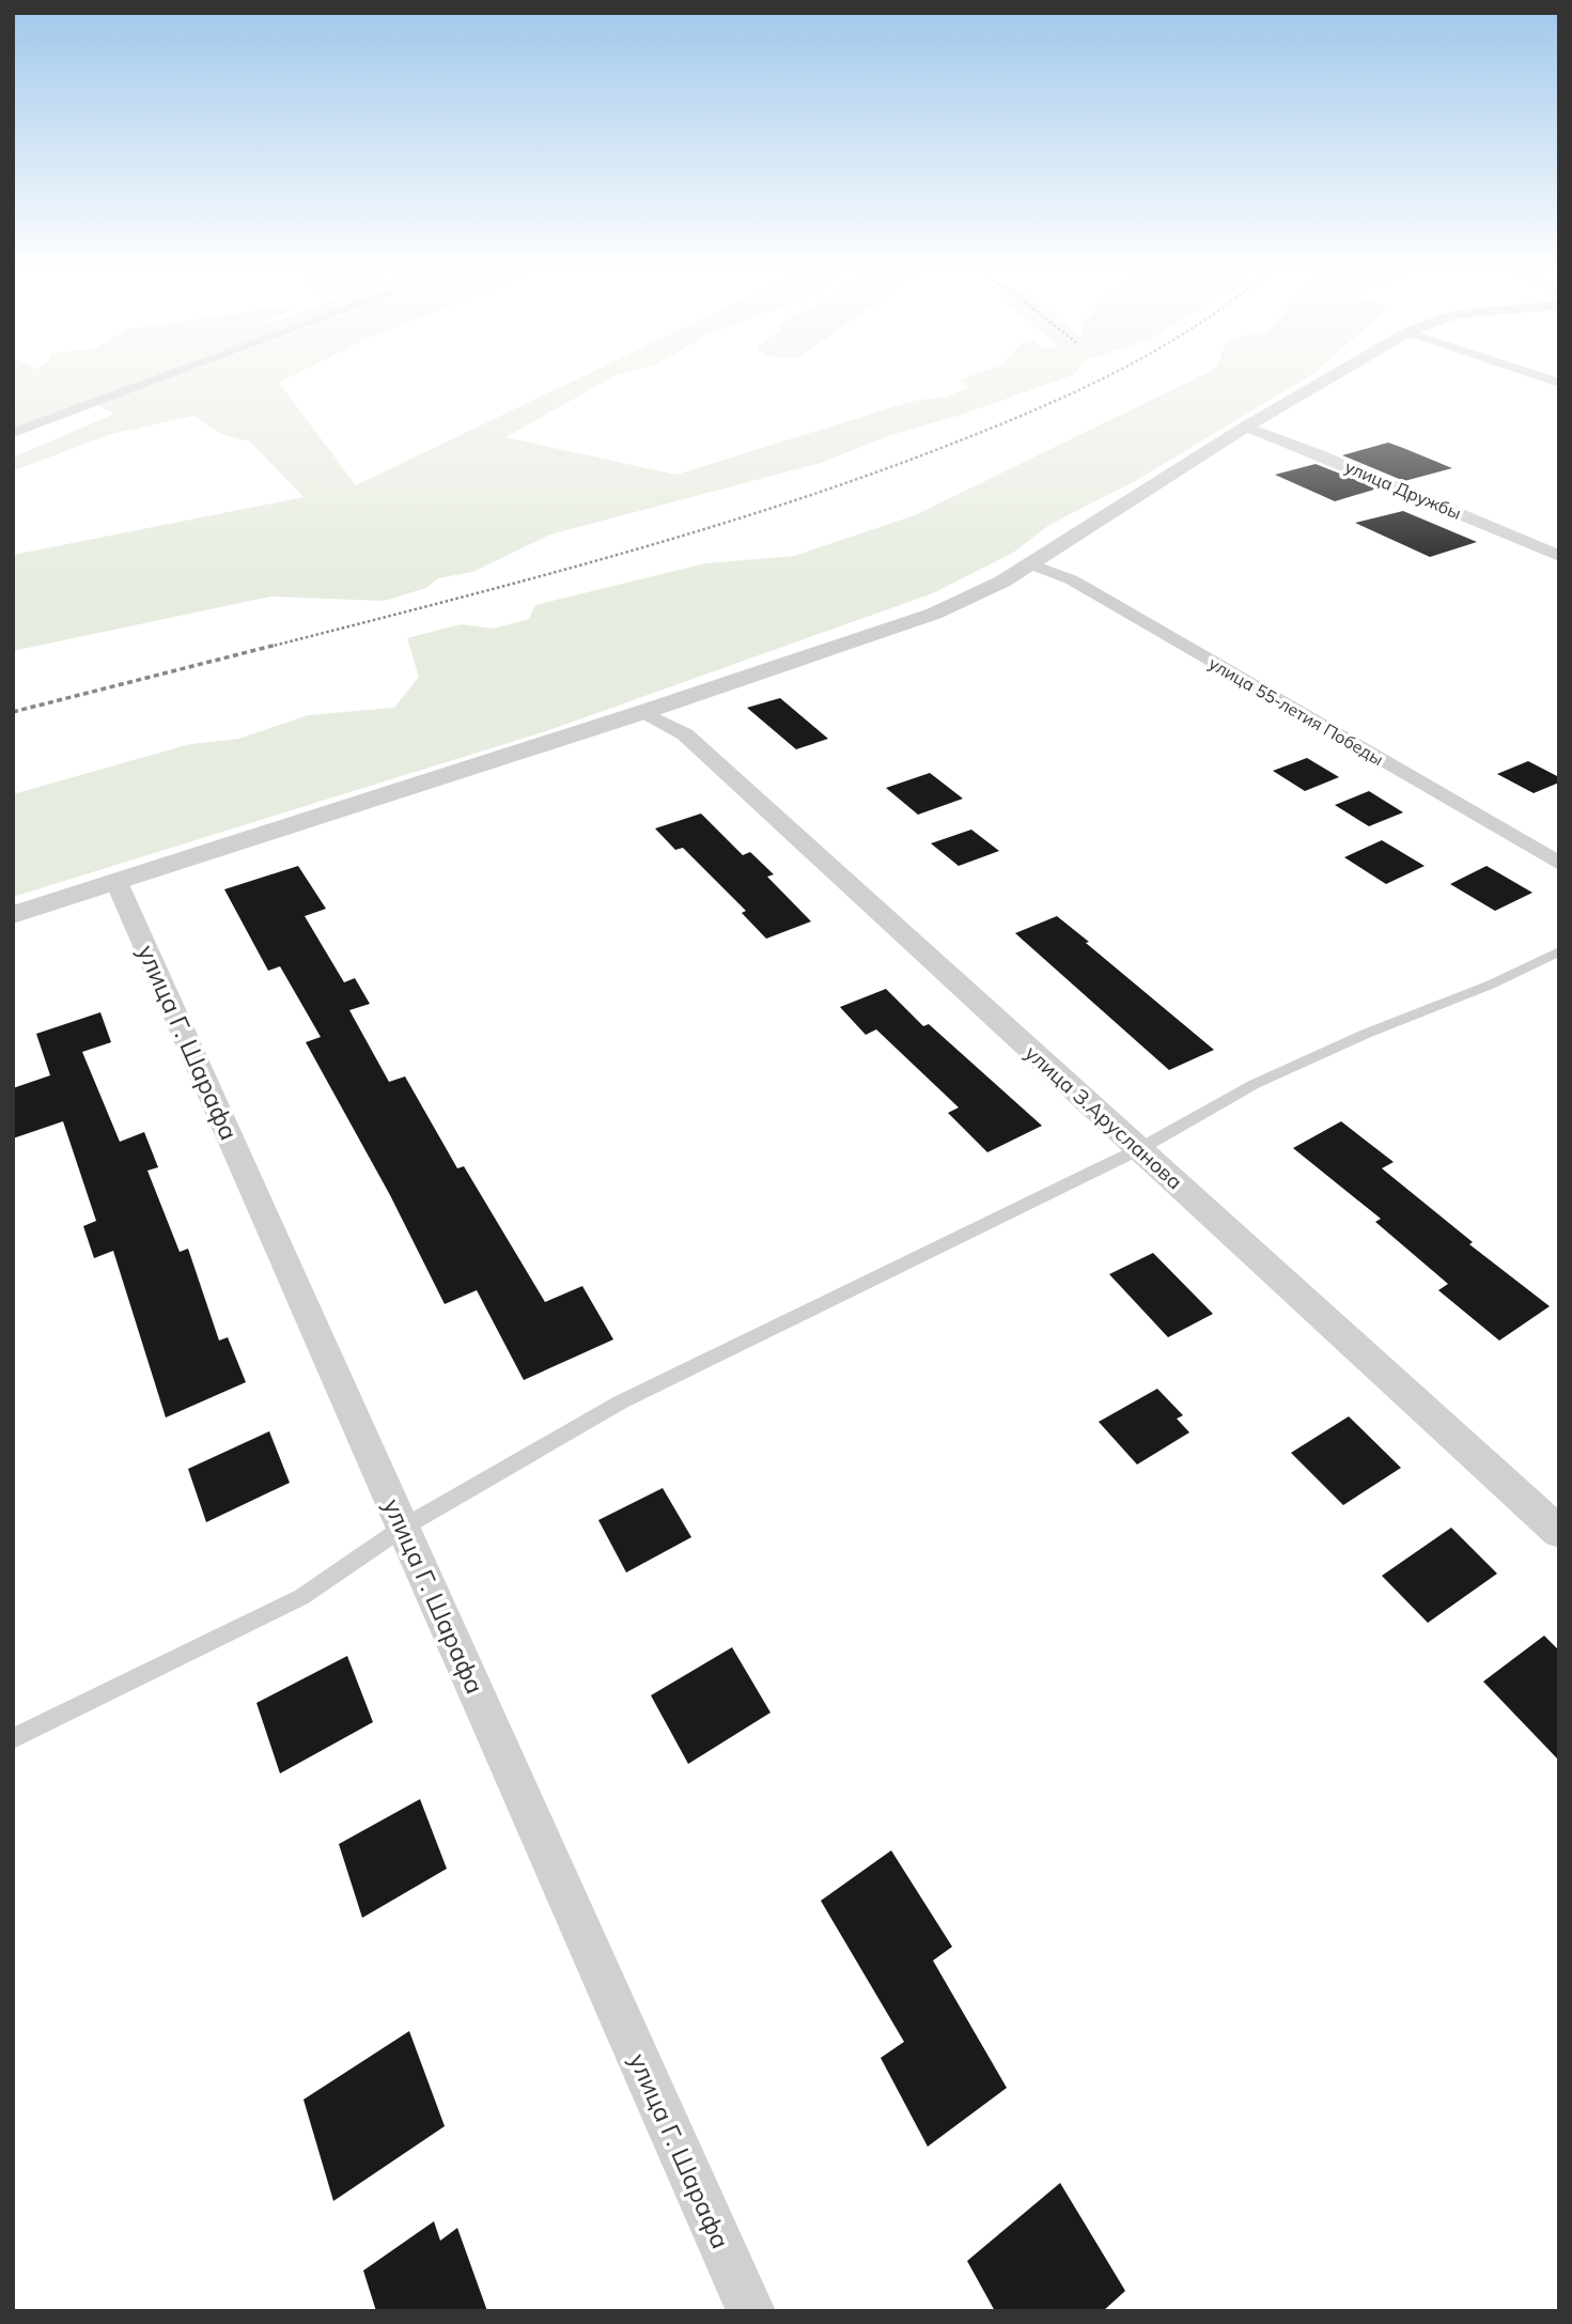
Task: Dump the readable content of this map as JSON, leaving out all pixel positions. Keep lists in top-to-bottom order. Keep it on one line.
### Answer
{"streets":{"street":["улица Дружбы","улица 55-летия Победы","улица Г. Шарафа","улица З.Арусланова"]}}
